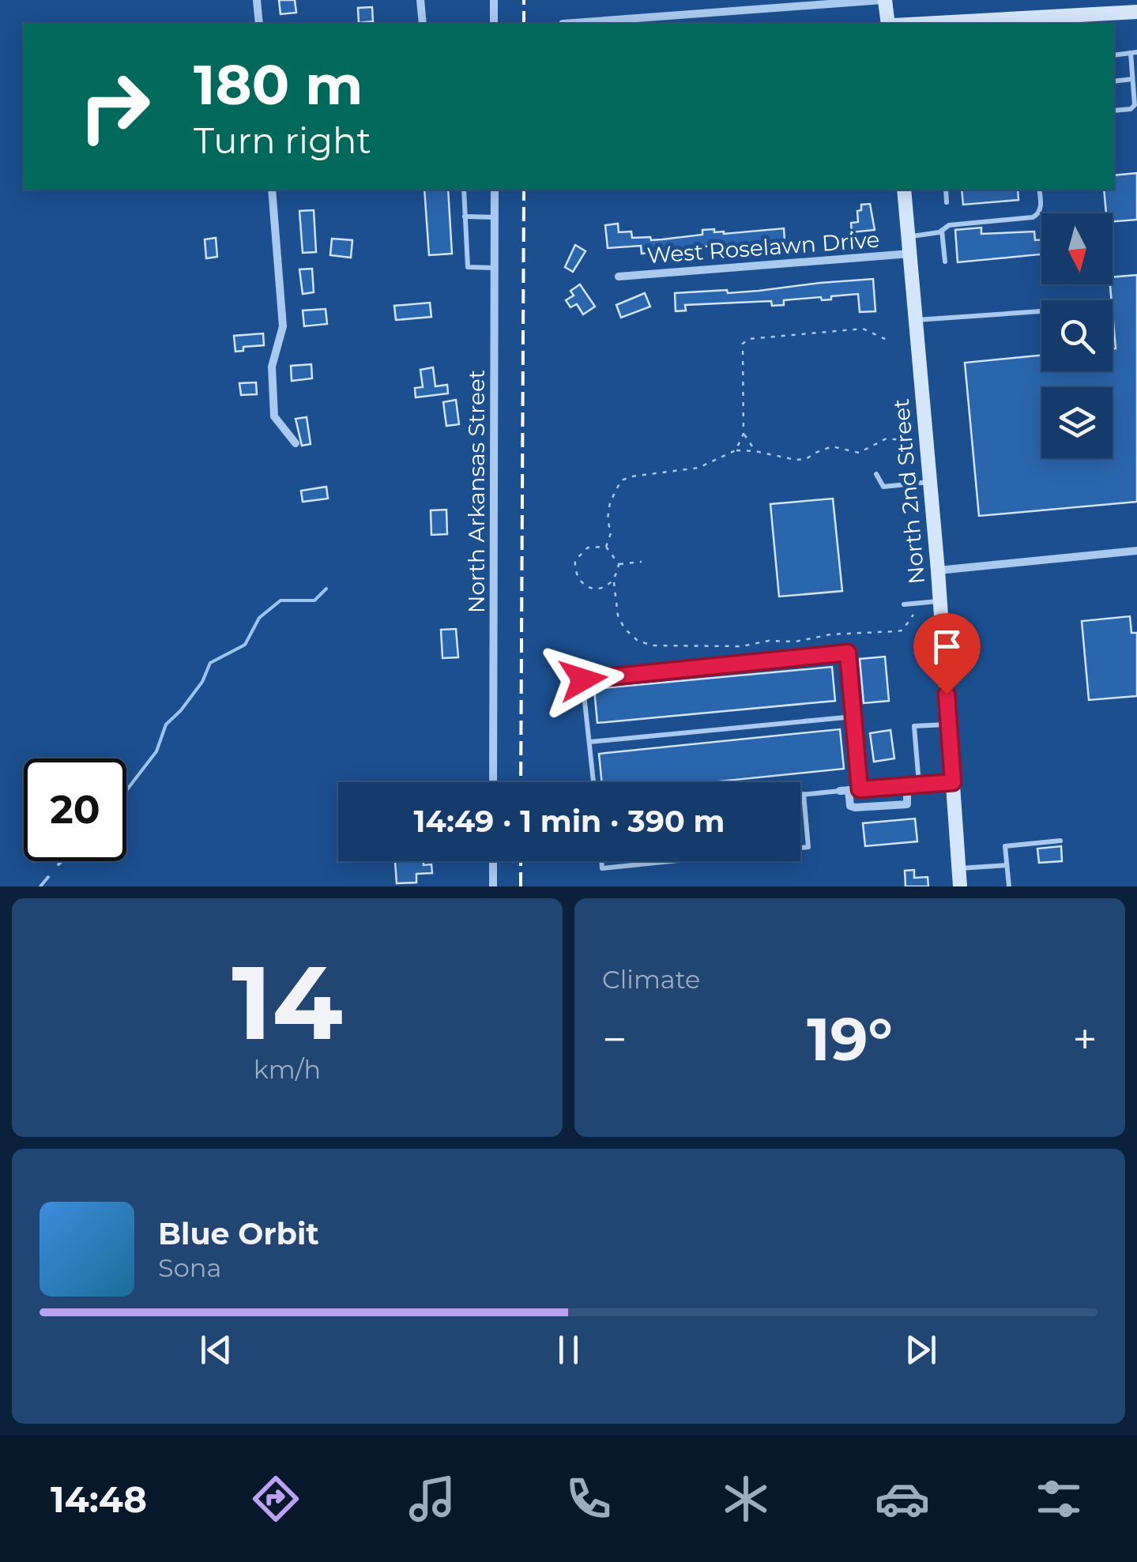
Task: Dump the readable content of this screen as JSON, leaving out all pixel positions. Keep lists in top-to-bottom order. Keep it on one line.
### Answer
{"streets":{"main road":["North 2nd Street"],"street":["West Roselawn Drive","North Arkansas Street"]},"crossings":[["West Roselawn Drive","North 2nd Street"]],"north":"bottom","page":{"turn":["180 m","Turn right"],"limit":"20","trip":"14:49 · 1 min · 390 m","tile":[["14","km/h"],"Climate"],"heat":["−","19°","+"],"song":["Blue Orbit","Sona"],"tabs":"14:48"}}
